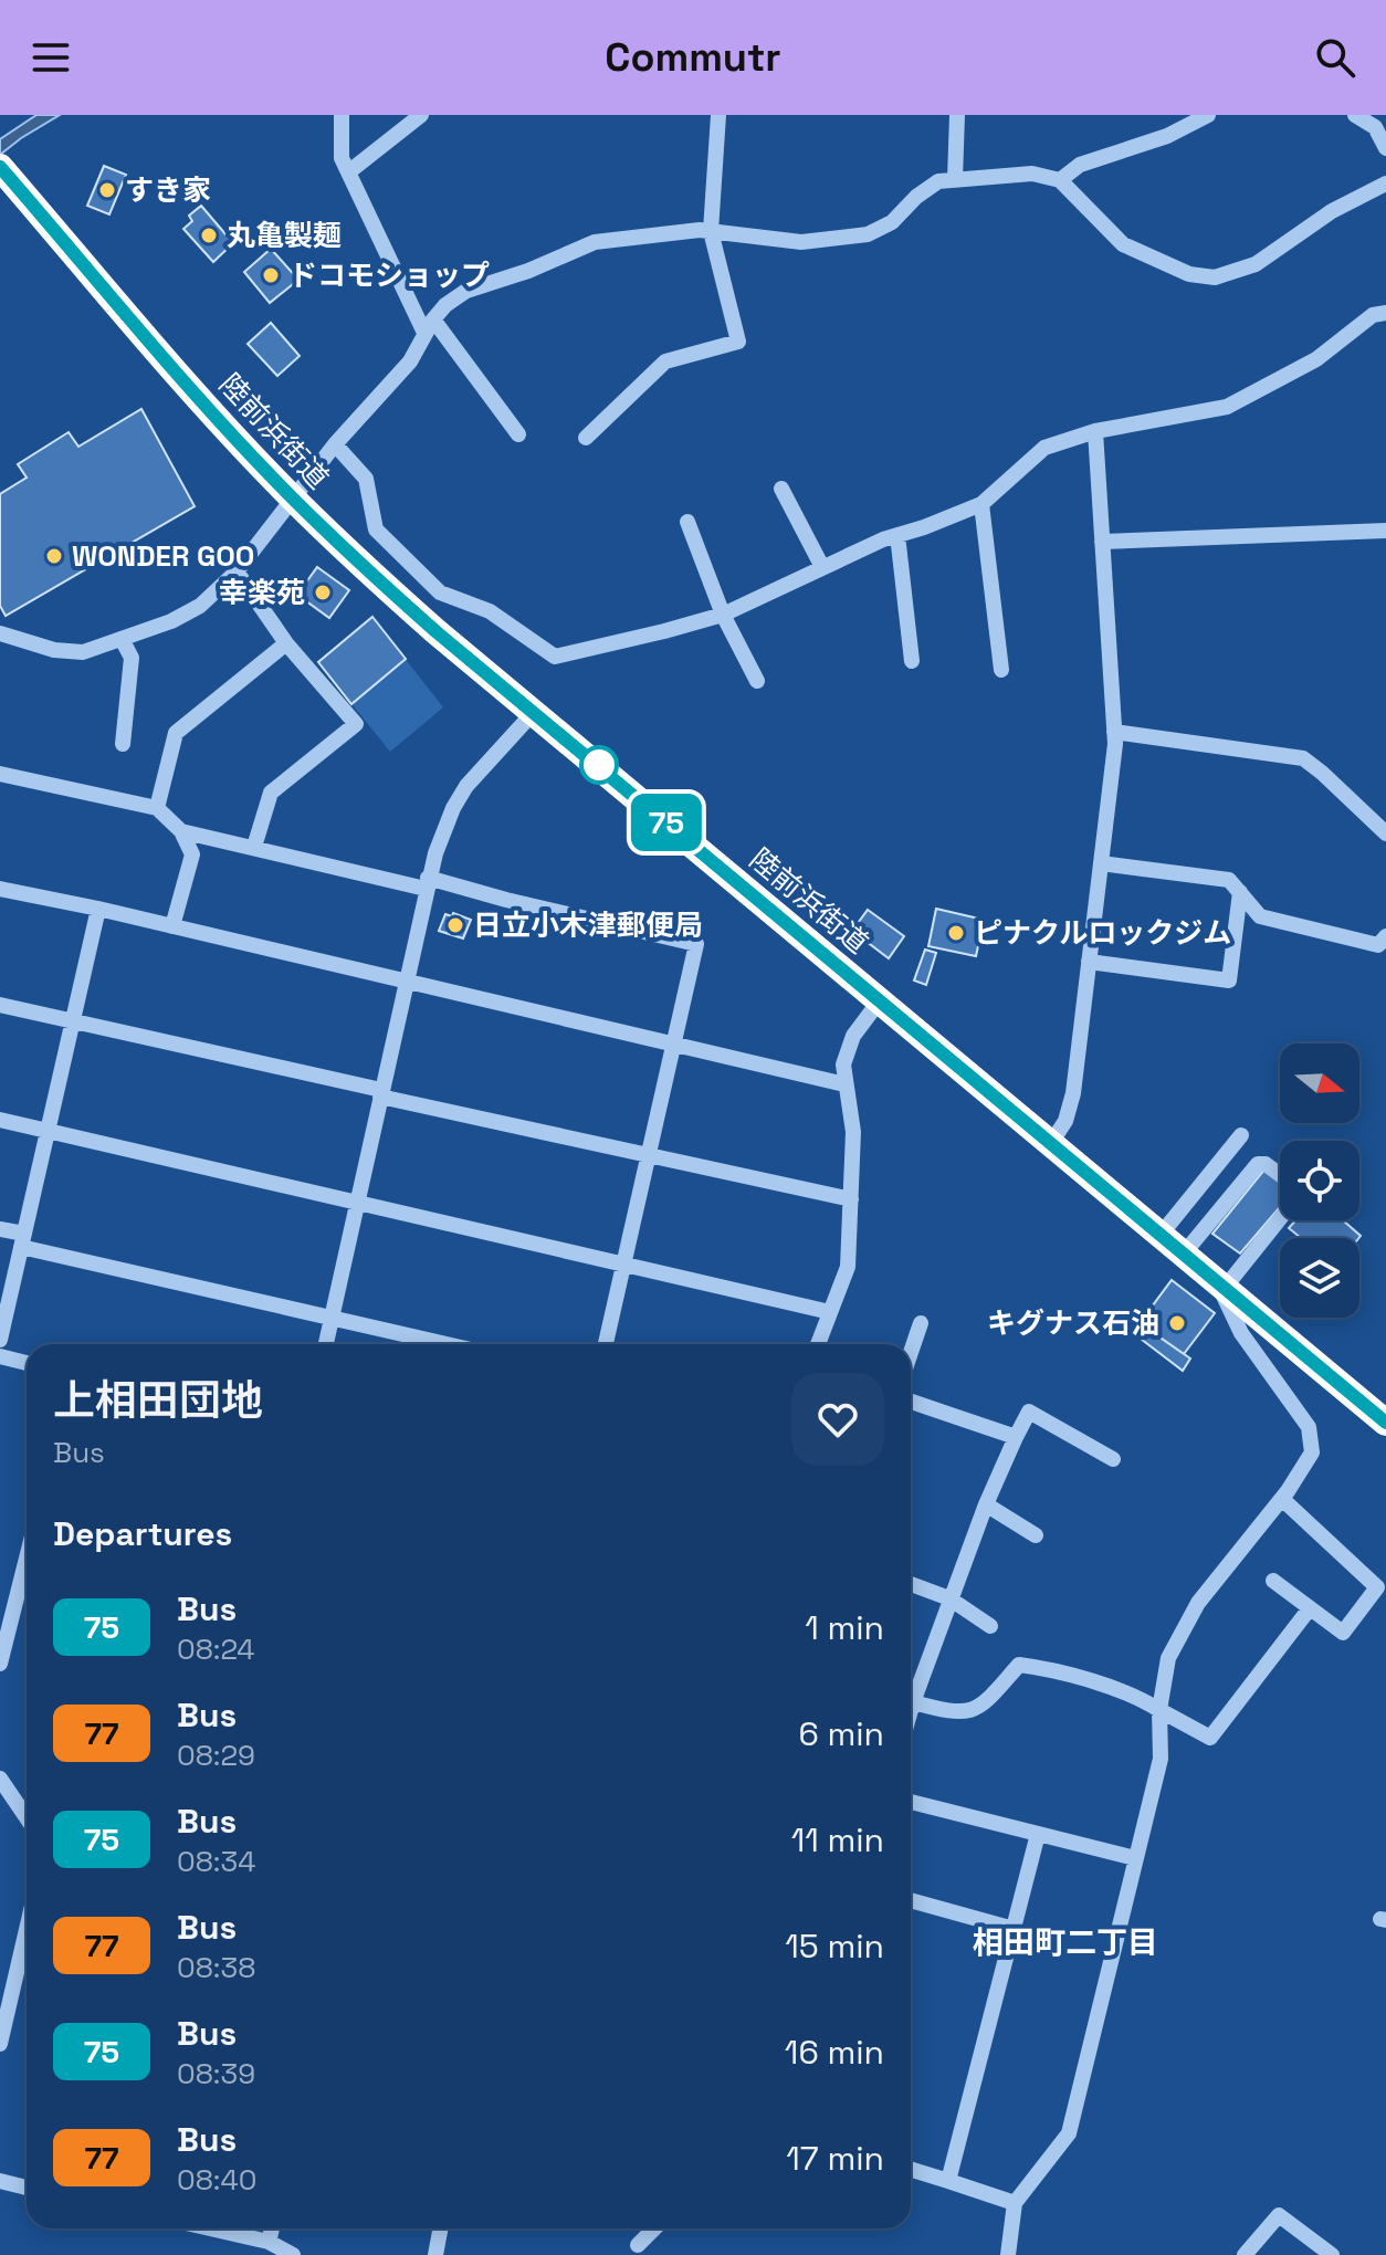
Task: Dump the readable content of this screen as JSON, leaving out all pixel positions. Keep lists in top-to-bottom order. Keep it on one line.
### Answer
{"streets":{"highway":["陸前浜街道"]},"districts":["相田町二丁目"],"places":["すき家","丸亀製麺","ドコモショップ","WONDER GOO","幸楽苑","日立小木津郵便局","ピナクルロックジム","キグナス石油"],"lines":["bus line 75"],"north":"right","page":{"header":"Commutr","on_map":"75","heading":[["上相田団地","Bus"],"Departures"],"list":[{"mark":"75","name":"Bus","note":"08:24","value":"1 min"},{"mark":"77","name":"Bus","note":"08:29","value":"6 min"},{"mark":"75","name":"Bus","note":"08:34","value":"11 min"},{"mark":"77","name":"Bus","note":"08:38","value":"15 min"},{"mark":"75","name":"Bus","note":"08:39","value":"16 min"},{"mark":"77","name":"Bus","note":"08:40","value":"17 min"}]}}
